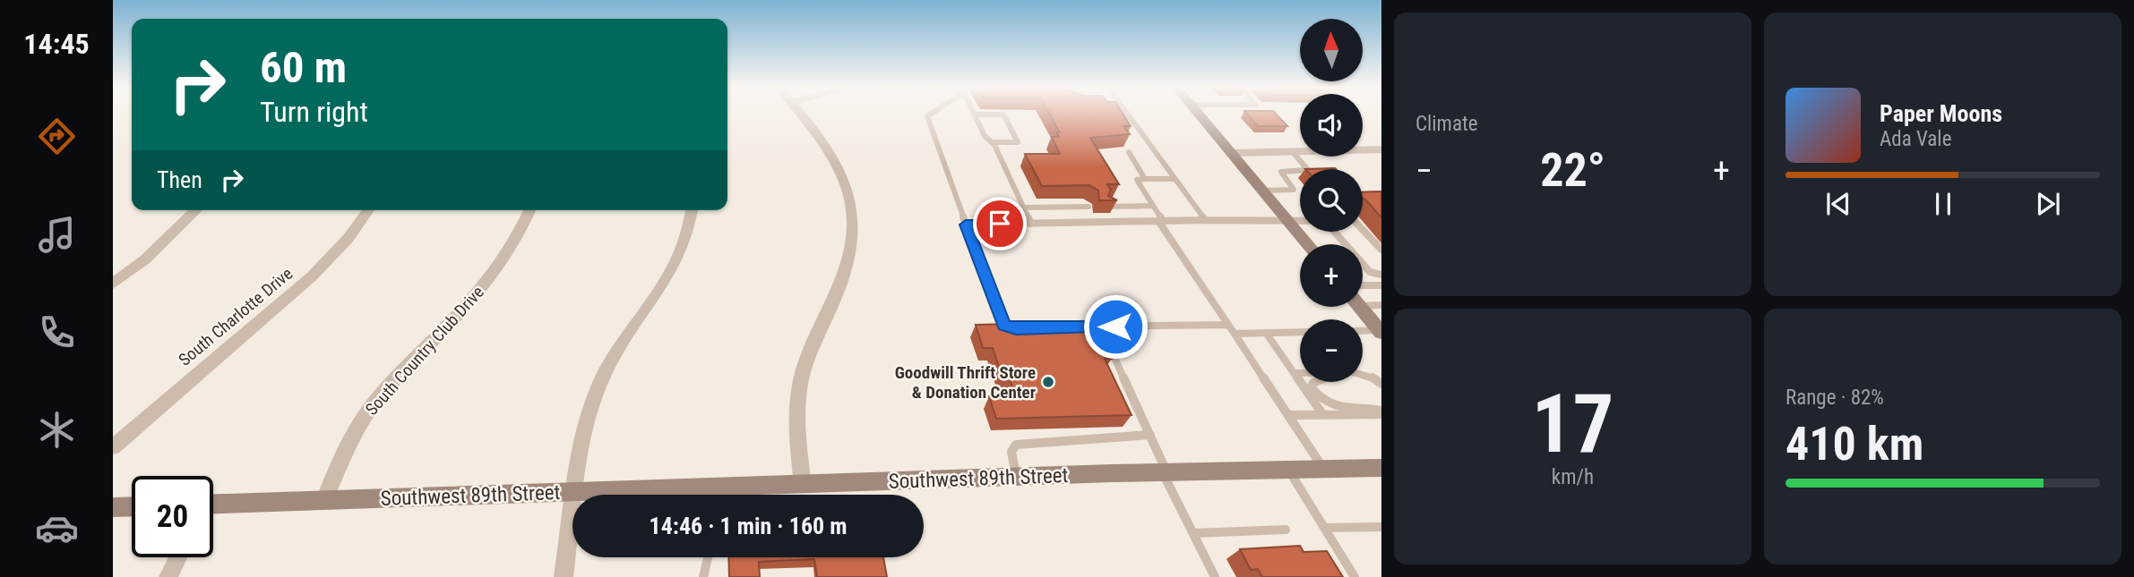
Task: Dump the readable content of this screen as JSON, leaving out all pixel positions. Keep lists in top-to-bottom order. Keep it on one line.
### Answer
{"streets":{"main road":["Southwest 89th Street"],"street":["South Charlotte Drive","South Country Club Drive"]},"crossings":[["South Country Club Drive","Southwest 89th Street"]],"places":["Goodwill Thrift Store & Donation Center"],"north":"top","page":{"tabs":"14:45","tile":["Climate",["17","km/h"],["Range · 82%","410 km"]],"map_buttons":["+","−"],"turn":["60 m","Turn right"],"song":["Paper Moons","Ada Vale"],"heat":["−","22°","+"],"then":"Then","limit":"20","trip":"14:46 · 1 min · 160 m"}}
